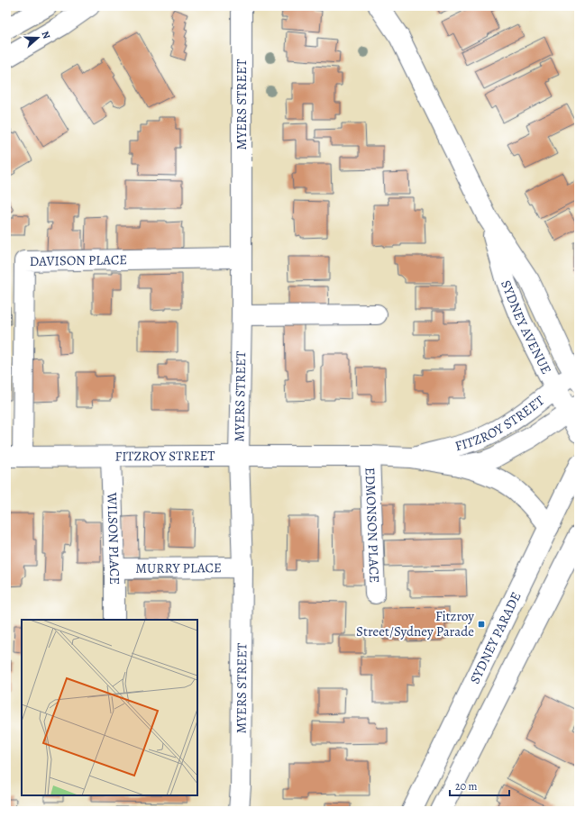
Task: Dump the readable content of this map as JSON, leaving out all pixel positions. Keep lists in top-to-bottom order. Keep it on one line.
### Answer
{"streets":{"street":["MYERS STREET","DAVISON PLACE","SYDNEY AVENUE","FITZROY STREET","EDMONSON PLACE","WILSON PLACE","MURRY PLACE","SYDNEY PARADE"]},"crossings":[["MYERS STREET","DAVISON PLACE"],["MYERS STREET","FITZROY STREET"],["MYERS STREET","MURRY PLACE"],["DAVISON PLACE","FITZROY STREET"],["SYDNEY AVENUE","FITZROY STREET"],["FITZROY STREET","EDMONSON PLACE"],["FITZROY STREET","WILSON PLACE"],["FITZROY STREET","SYDNEY PARADE"],["WILSON PLACE","MURRY PLACE"]],"places":{"transit":["Fitzroy Street/Sydney Parade"]},"scale_bar":"20 m","north":"right"}
